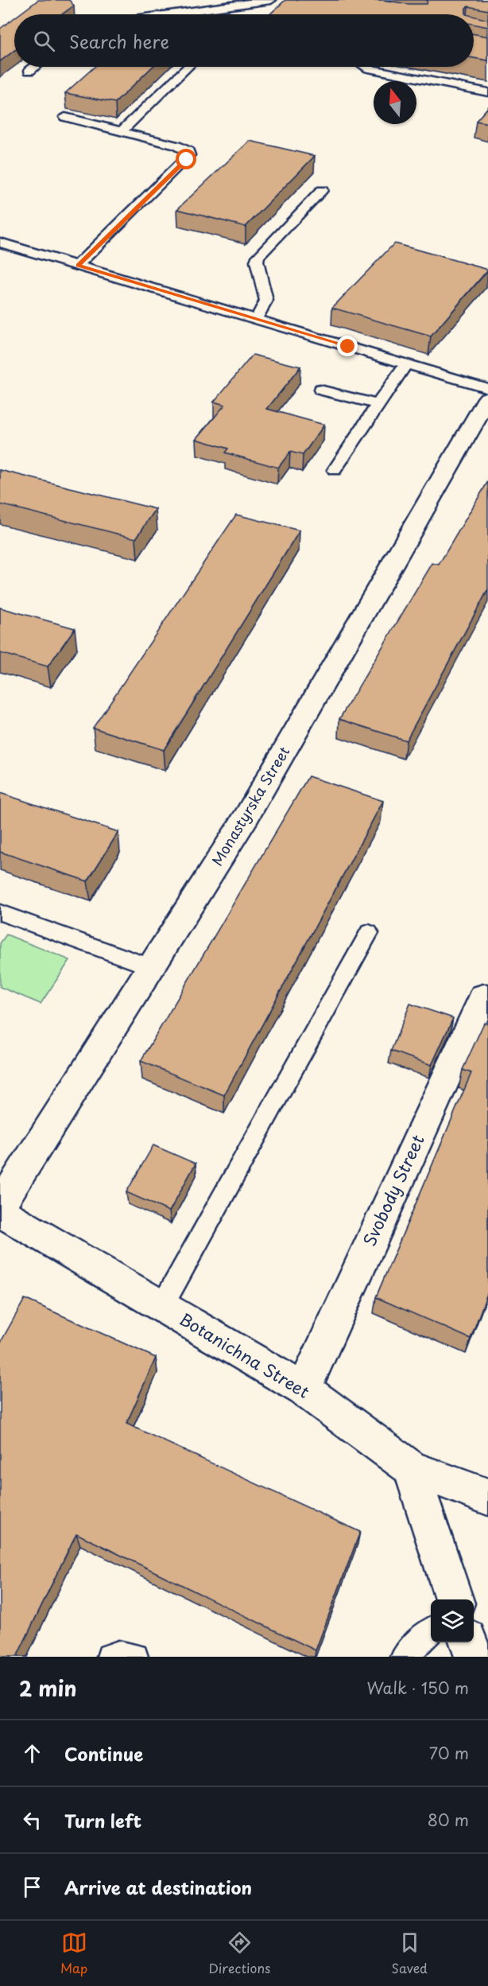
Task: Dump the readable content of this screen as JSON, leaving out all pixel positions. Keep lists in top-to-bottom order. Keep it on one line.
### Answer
{"streets":{"main road":["Monastyrska Street","Svobody Street","Botanichna Street"]},"crossings":[["Svobody Street","Botanichna Street"]],"north":"top","page":{"search":"Search here","heading":["2 min","Walk · 150 m"],"list":[["Continue","70 m"],["Turn left","80 m"],"Arrive at destination"],"nav":["Map","Directions","Saved"]}}
